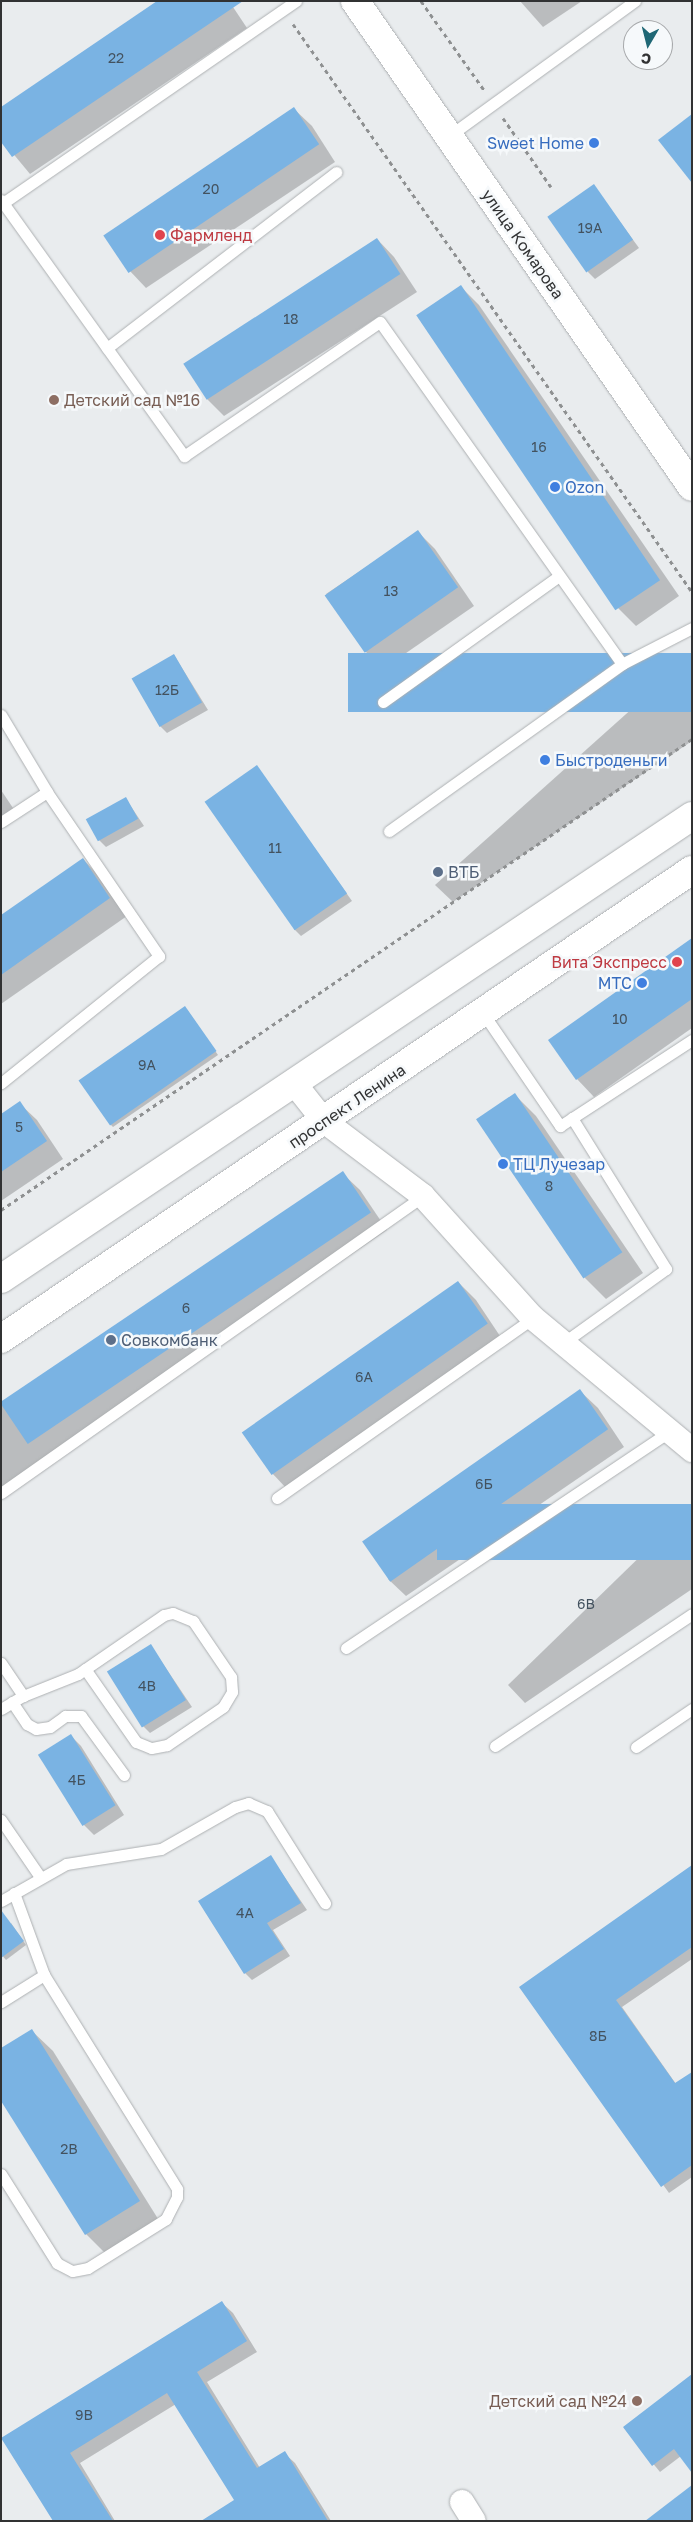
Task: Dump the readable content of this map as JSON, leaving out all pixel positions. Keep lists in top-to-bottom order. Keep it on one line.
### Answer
{"streets":{"street":["улица Комарова","проспект Ленина"]},"places":["Sweet Home","Фармленд","Детский сад №16","Ozon","Быстроденьги","ВТБ","Вита Экспресс","МТС","ТЦ Лучезар","Совкомбанк","Детский сад №24"],"house_numbers":["22","20","19А","18","16","13","12Б","11","10","9А","5","8","6","6А","6Б","6В","4В","4Б","4А","8Б","2В","9В"],"north":"bottom"}
